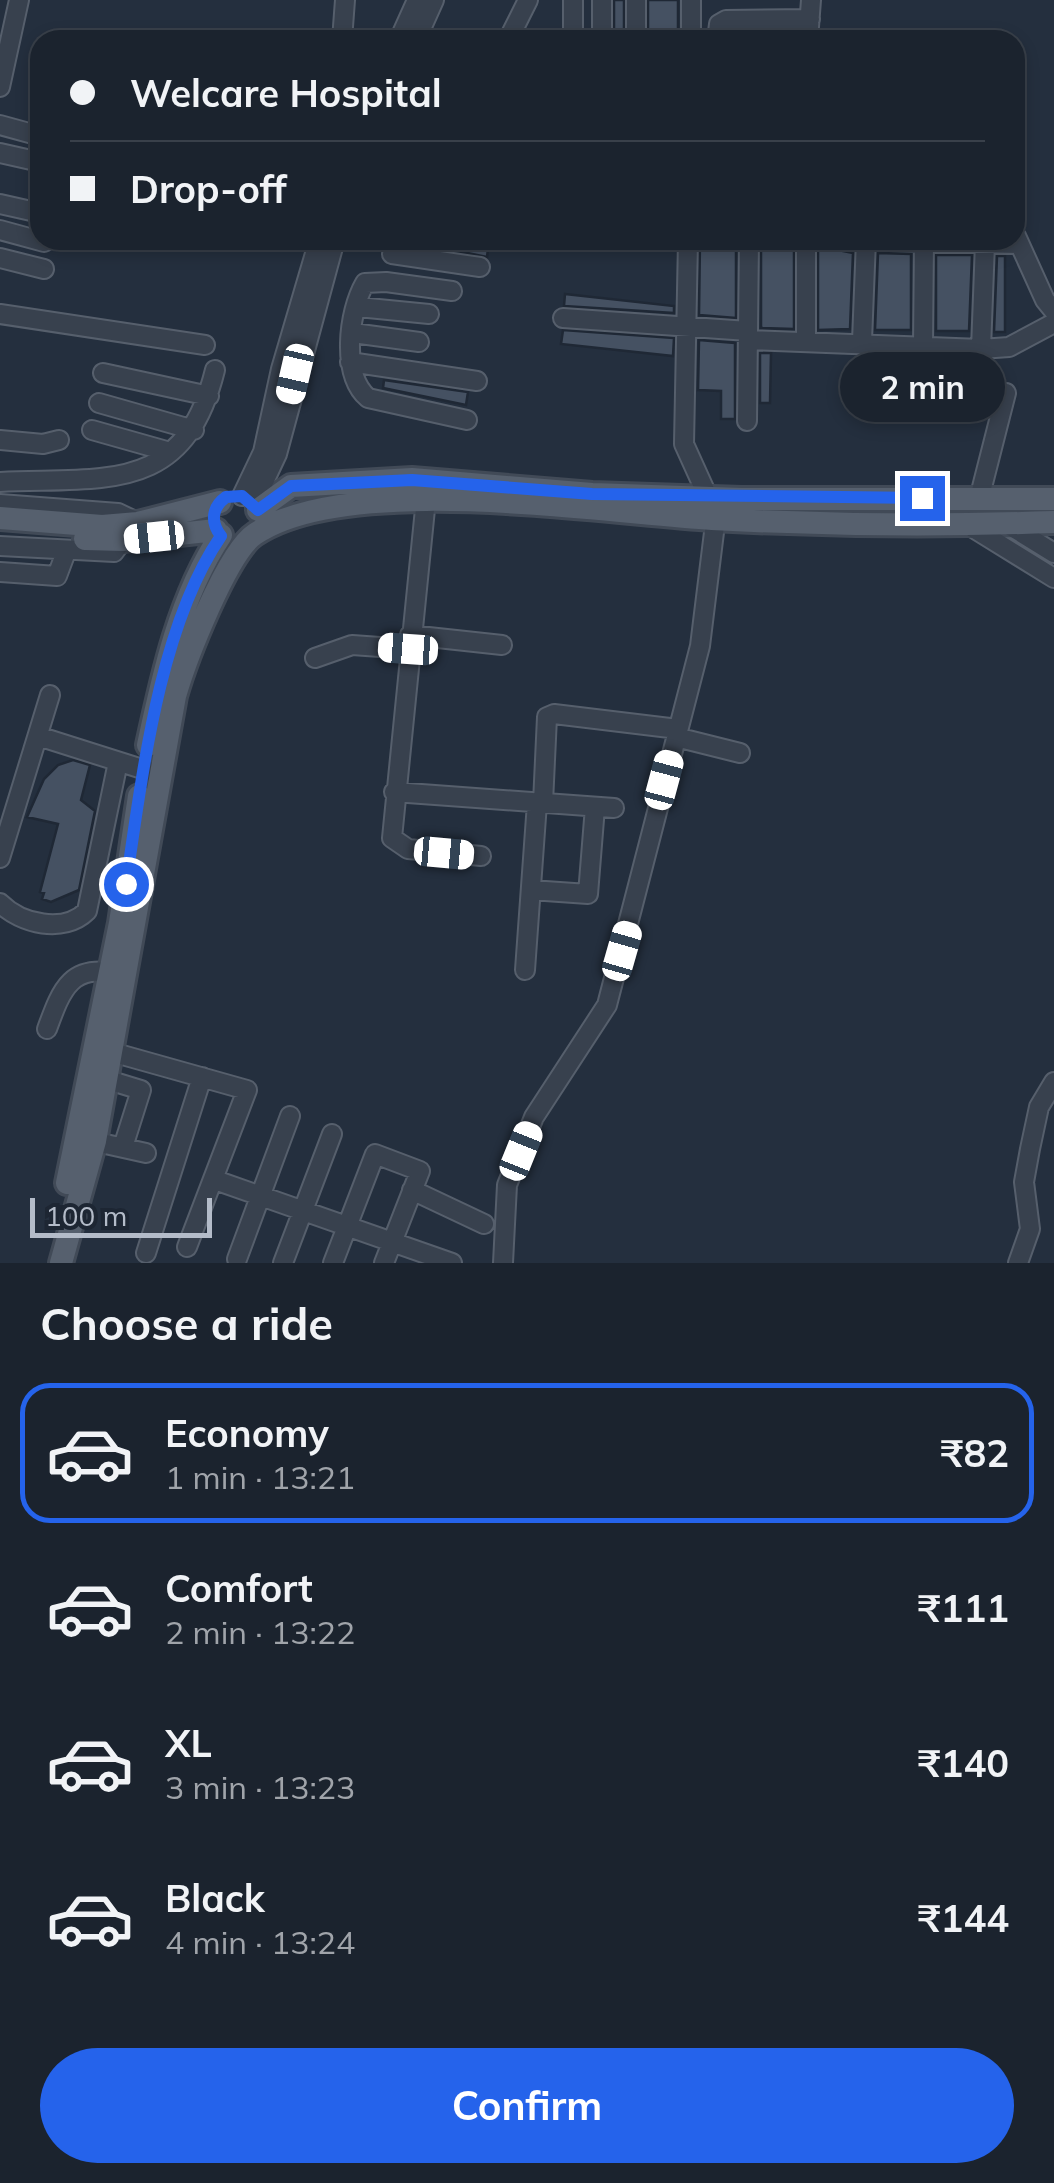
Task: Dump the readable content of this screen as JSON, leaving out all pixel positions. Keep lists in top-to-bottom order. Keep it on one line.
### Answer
{"scale_bar":"100 m","page":{"banner":["Welcare Hospital","Drop-off"],"bubble":"2 min","scale":"100 m","heading":"Choose a ride","list":[{"name":"Economy","note":"1 min · 13:21","value":"₹82"},{"name":"Comfort","note":"2 min · 13:22","value":"₹111"},{"name":"XL","note":"3 min · 13:23","value":"₹140"},{"name":"Black","note":"4 min · 13:24","value":"₹144"}],"buttons":"Confirm"}}
